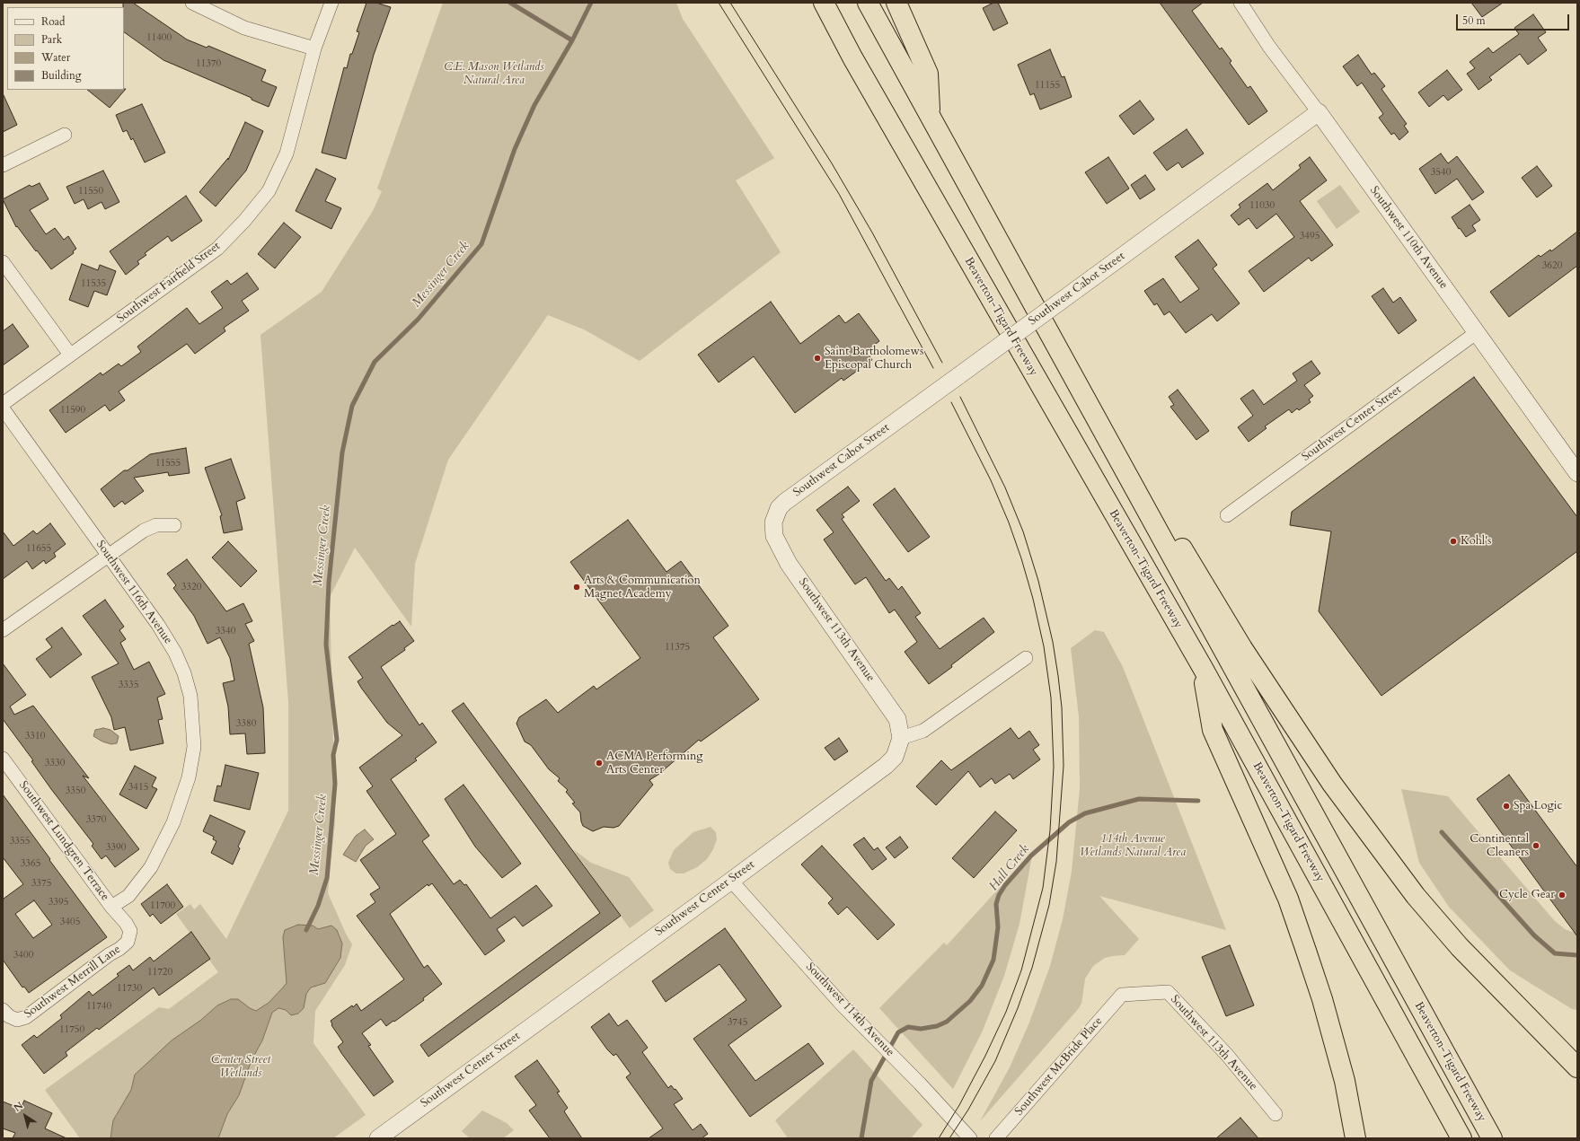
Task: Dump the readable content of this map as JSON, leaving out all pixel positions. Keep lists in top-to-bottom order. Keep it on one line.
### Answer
{"streets":{"highway":["Beaverton-Tigard Freeway"],"street":["Southwest 110th Avenue","Southwest Fairfield Street","Southwest Cabot Street","Southwest Center Street","Southwest 116th Avenue","Southwest 113th Avenue","Southwest Lundgren Terrace","Southwest Merrill Lane","Southwest 114th Avenue","Southwest McBride Place"]},"crossings":[["Southwest 110th Avenue","Southwest Cabot Street"],["Southwest 110th Avenue","Southwest Center Street"],["Southwest Cabot Street","Southwest 113th Avenue"],["Southwest Center Street","Southwest 113th Avenue"],["Southwest Center Street","Southwest 114th Avenue"],["Southwest 116th Avenue","Southwest Lundgren Terrace"],["Southwest 116th Avenue","Southwest Merrill Lane"],["Southwest 113th Avenue","Southwest McBride Place"],["Southwest Lundgren Terrace","Southwest Merrill Lane"]],"water":["Messinger Creek","Hall Creek"],"parks":["C.E. Mason Wetlands Natural Area","114th Avenue Wetlands Natural Area","Center Street Wetlands"],"places":["Saint Bartholomews Episcopal Church","Kohl's","Arts & Communication Magnet Academy","ACMA Performing Arts Center","Spa Logic","Continental Cleaners","Cycle Gear"],"house_numbers":["11400","11370","11155","3540","11550","11030","3495","3620","11535","11590","11555","11655","3320","3340","11375","3335","3380","3310","3330","3415","3350","3370","3355","3390","3365","3375","3395","11700","3405","3400","11720","11730","11740","3745","11750"],"legend":["Road","Park","Water","Building"],"scale_bar":"50 m","north":"top left"}
